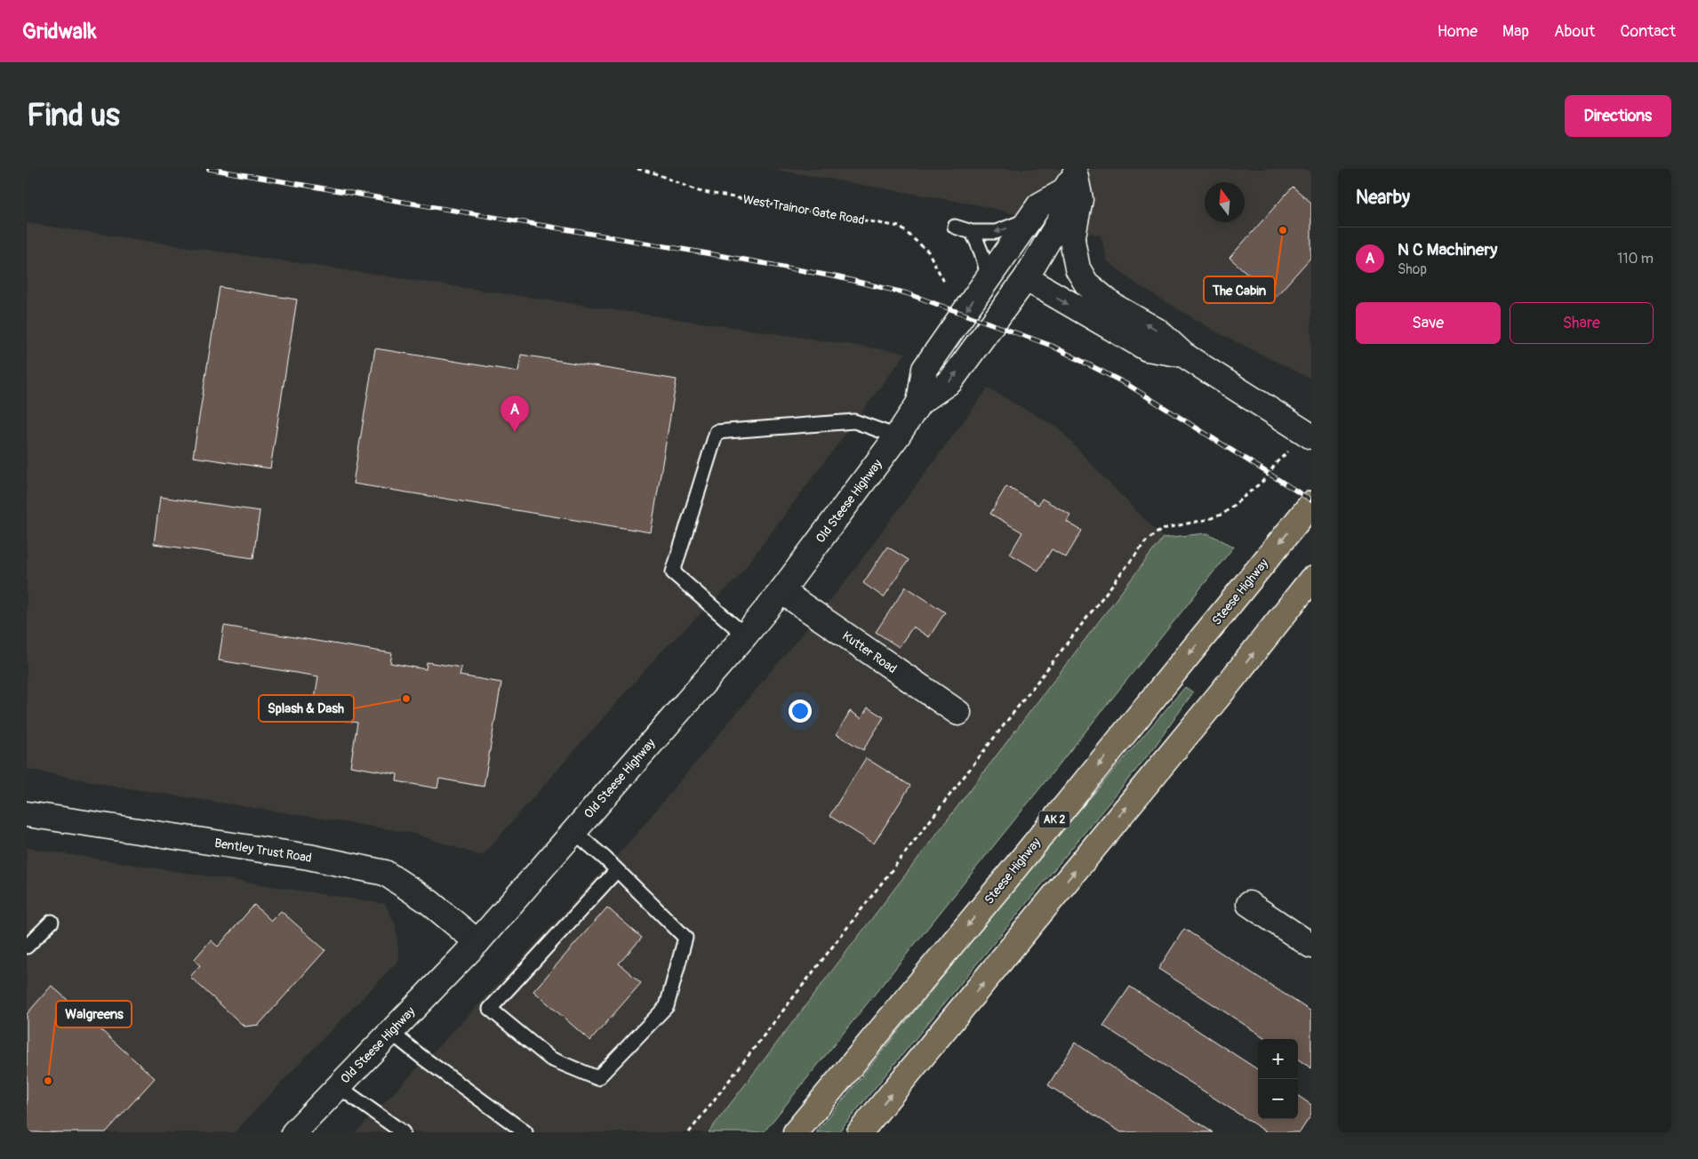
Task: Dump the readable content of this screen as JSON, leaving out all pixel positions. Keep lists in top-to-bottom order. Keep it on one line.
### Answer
{"streets":{"highway":["Steese Highway","AK 2"],"main road":["Old Steese Highway","Kutter Road","Bentley Trust Road"],"path":["West Trainor Gate Road"]},"crossings":[["Old Steese Highway","Kutter Road"],["Old Steese Highway","Bentley Trust Road"]],"places":["The Cabin","Splash & Dash","Walgreens"],"north":"top","page":{"header":"Gridwalk","nav":["Home","Map","About","Contact"],"buttons":["Directions",["Save","Share"]],"title":"Find us","heading":"Nearby","list":[{"mark":"A","name":"N C Machinery","note":"Shop","value":"110 m"}],"pins":"A","map_buttons":["+","−"]}}
